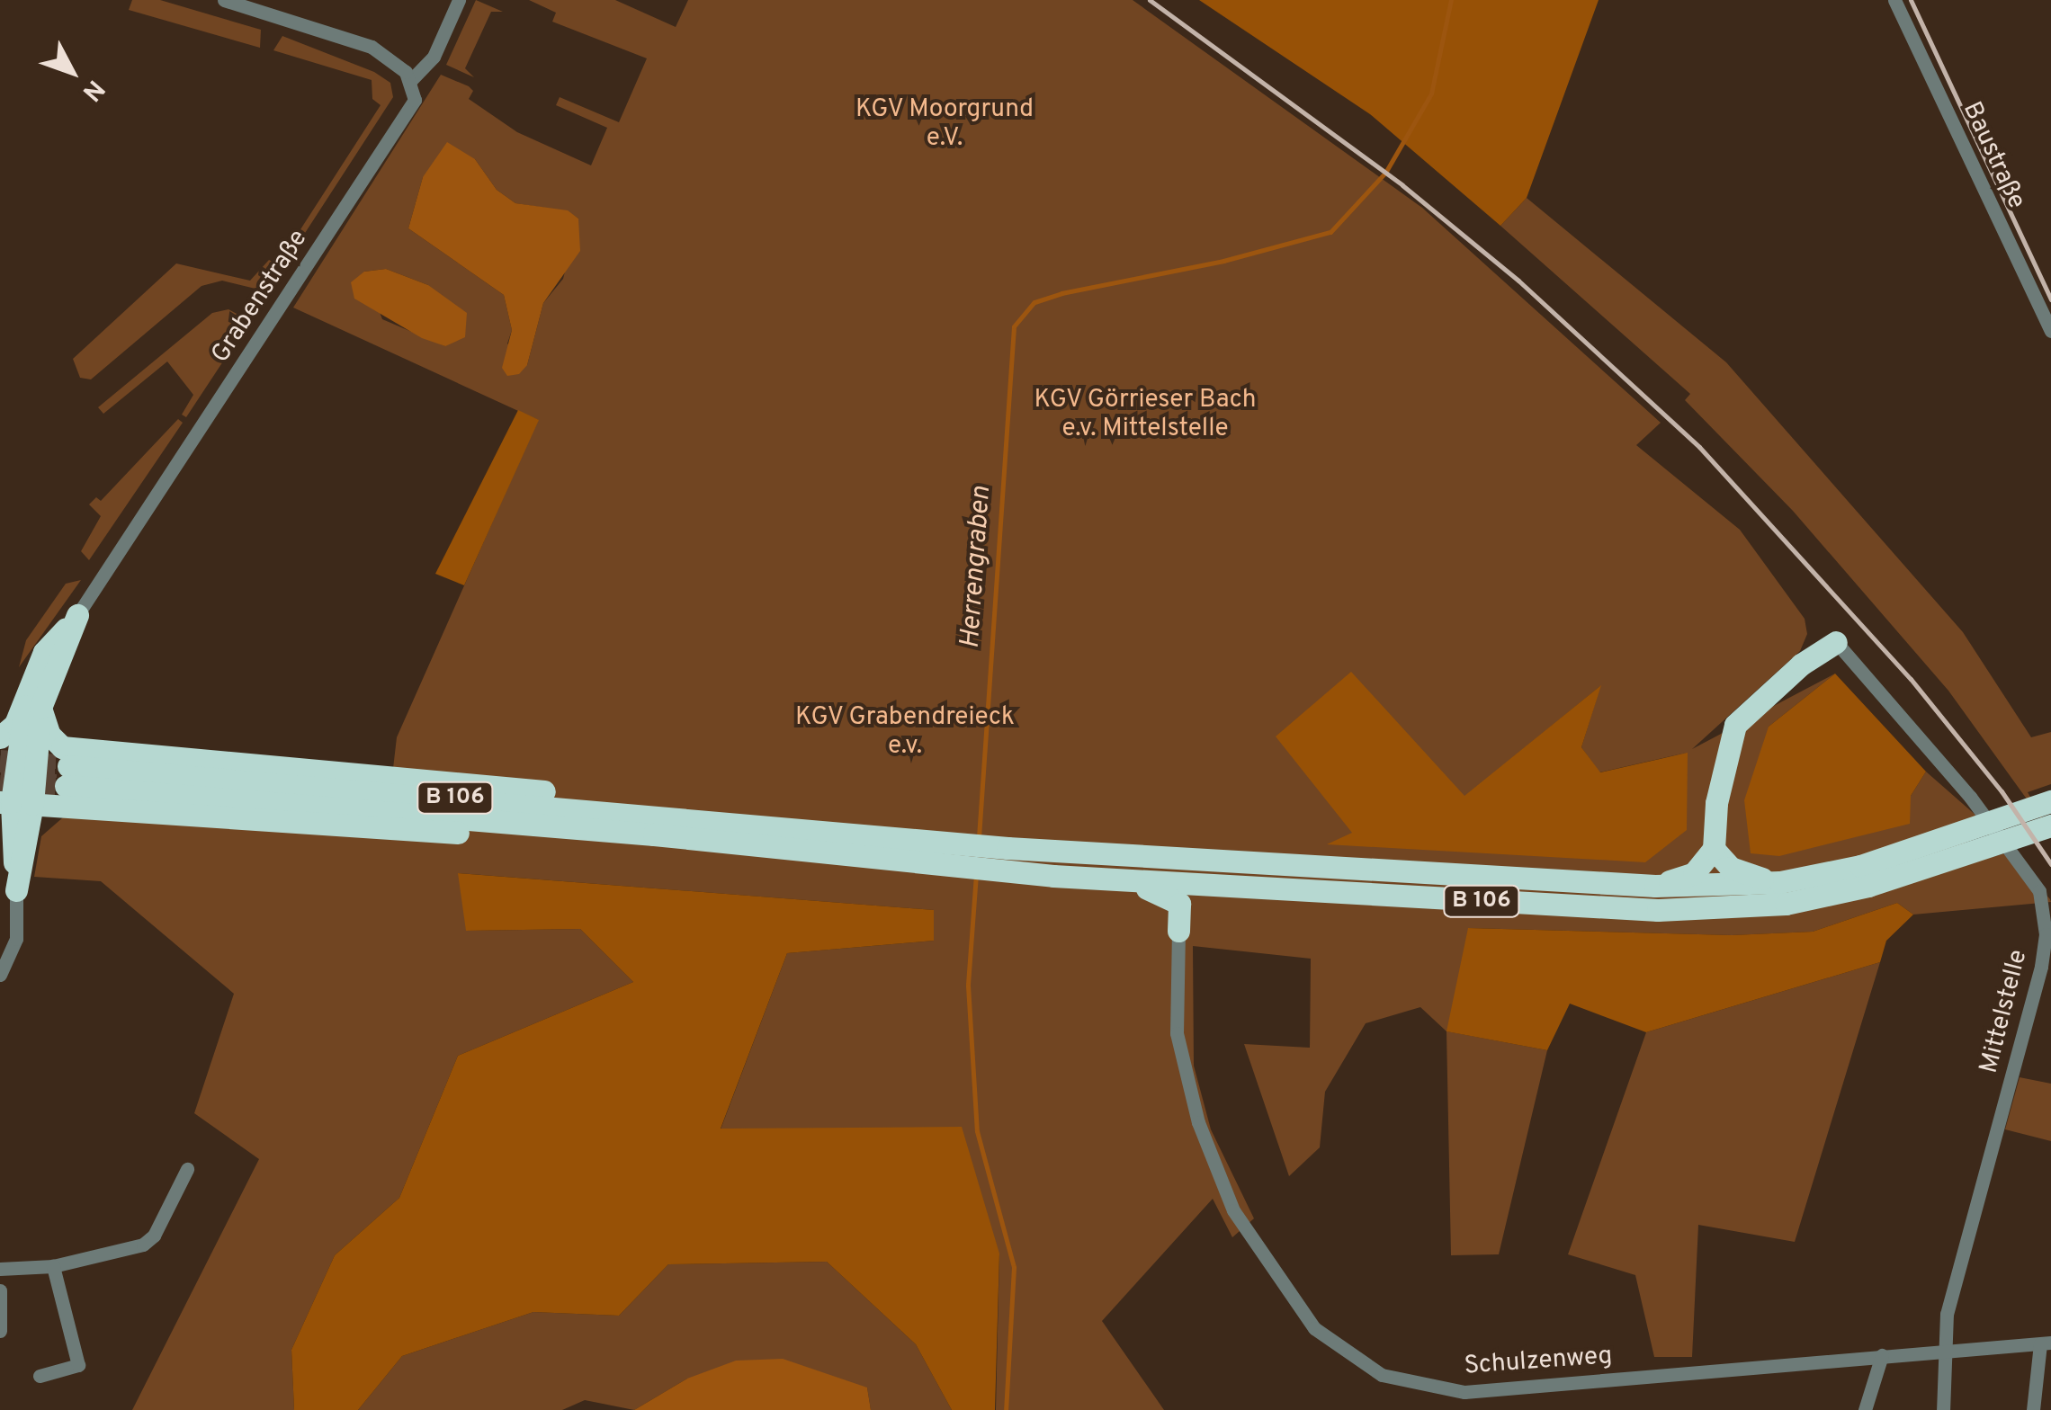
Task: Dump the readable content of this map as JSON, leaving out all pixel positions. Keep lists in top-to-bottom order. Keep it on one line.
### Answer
{"streets":{"highway":["B 106"],"street":["Baustraße","Grabenstraße","Mittelstelle","Schulzenweg"]},"crossings":[["Mittelstelle","Schulzenweg"]],"water":["Herrengraben"],"parks":["KGV Moorgrund e.V.","KGV Görrieser Bach e.v. Mittelstelle","KGV Grabendreieck e.v."],"north":"bottom right"}
